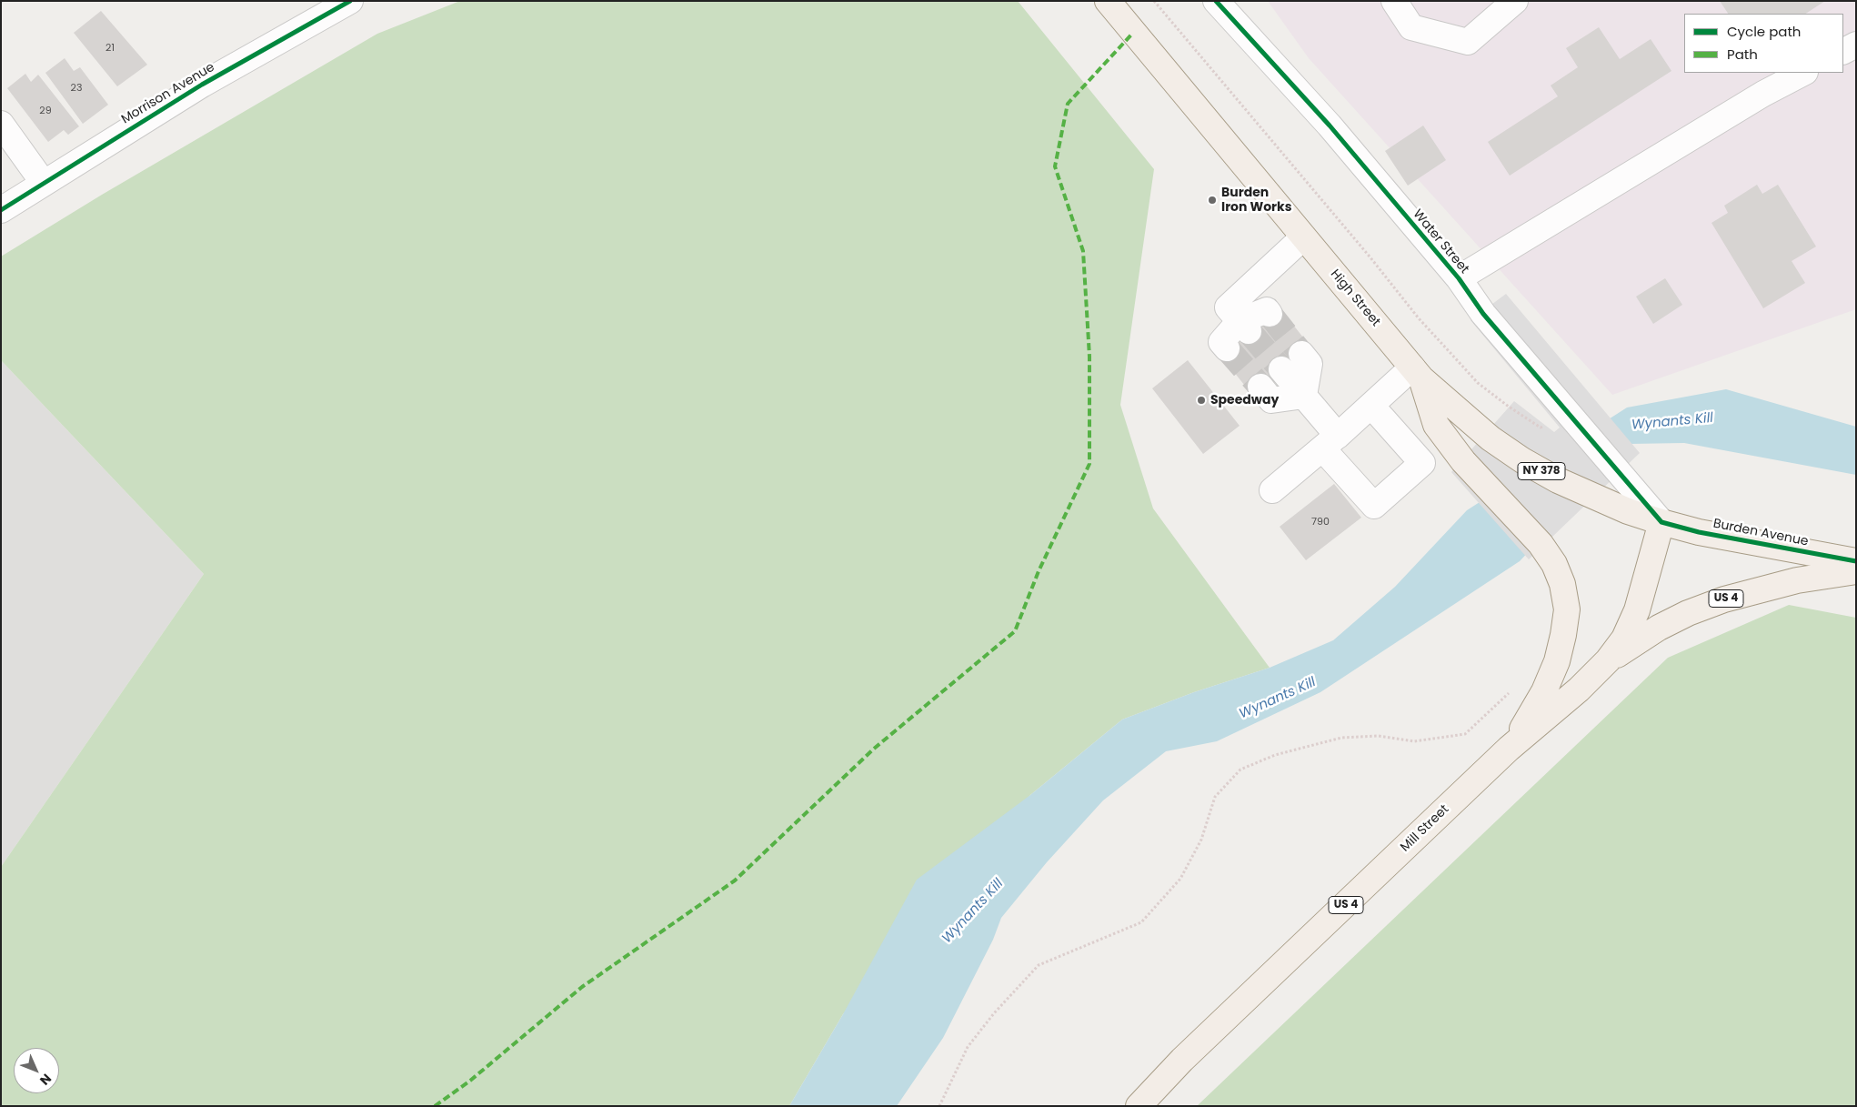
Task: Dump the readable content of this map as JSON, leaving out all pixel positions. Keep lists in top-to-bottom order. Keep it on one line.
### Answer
{"streets":{"main road":["High Street","NY 378","Burden Avenue","US 4","Mill Street"],"street":["Morrison Avenue","Water Street"]},"crossings":[["Water Street","High Street"],["Water Street","Burden Avenue"],["Water Street","Mill Street"],["High Street","Burden Avenue"],["High Street","Mill Street"],["Burden Avenue","Mill Street"],["US 4","Mill Street"]],"water":["Wynants Kill"],"places":["Burden Iron Works","Speedway"],"house_numbers":["21","23","29","790"],"legend":["Cycle path","Path"],"north":"bottom right"}
